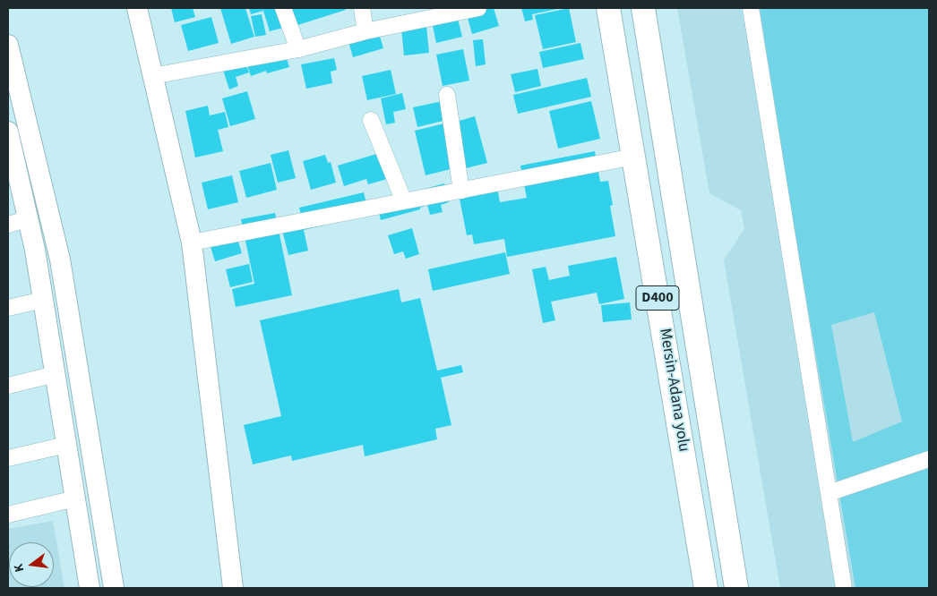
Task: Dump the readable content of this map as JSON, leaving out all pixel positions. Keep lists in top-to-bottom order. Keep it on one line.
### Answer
{"streets":{"highway":["D400","Mersin-Adana yolu"]},"north":"left"}
